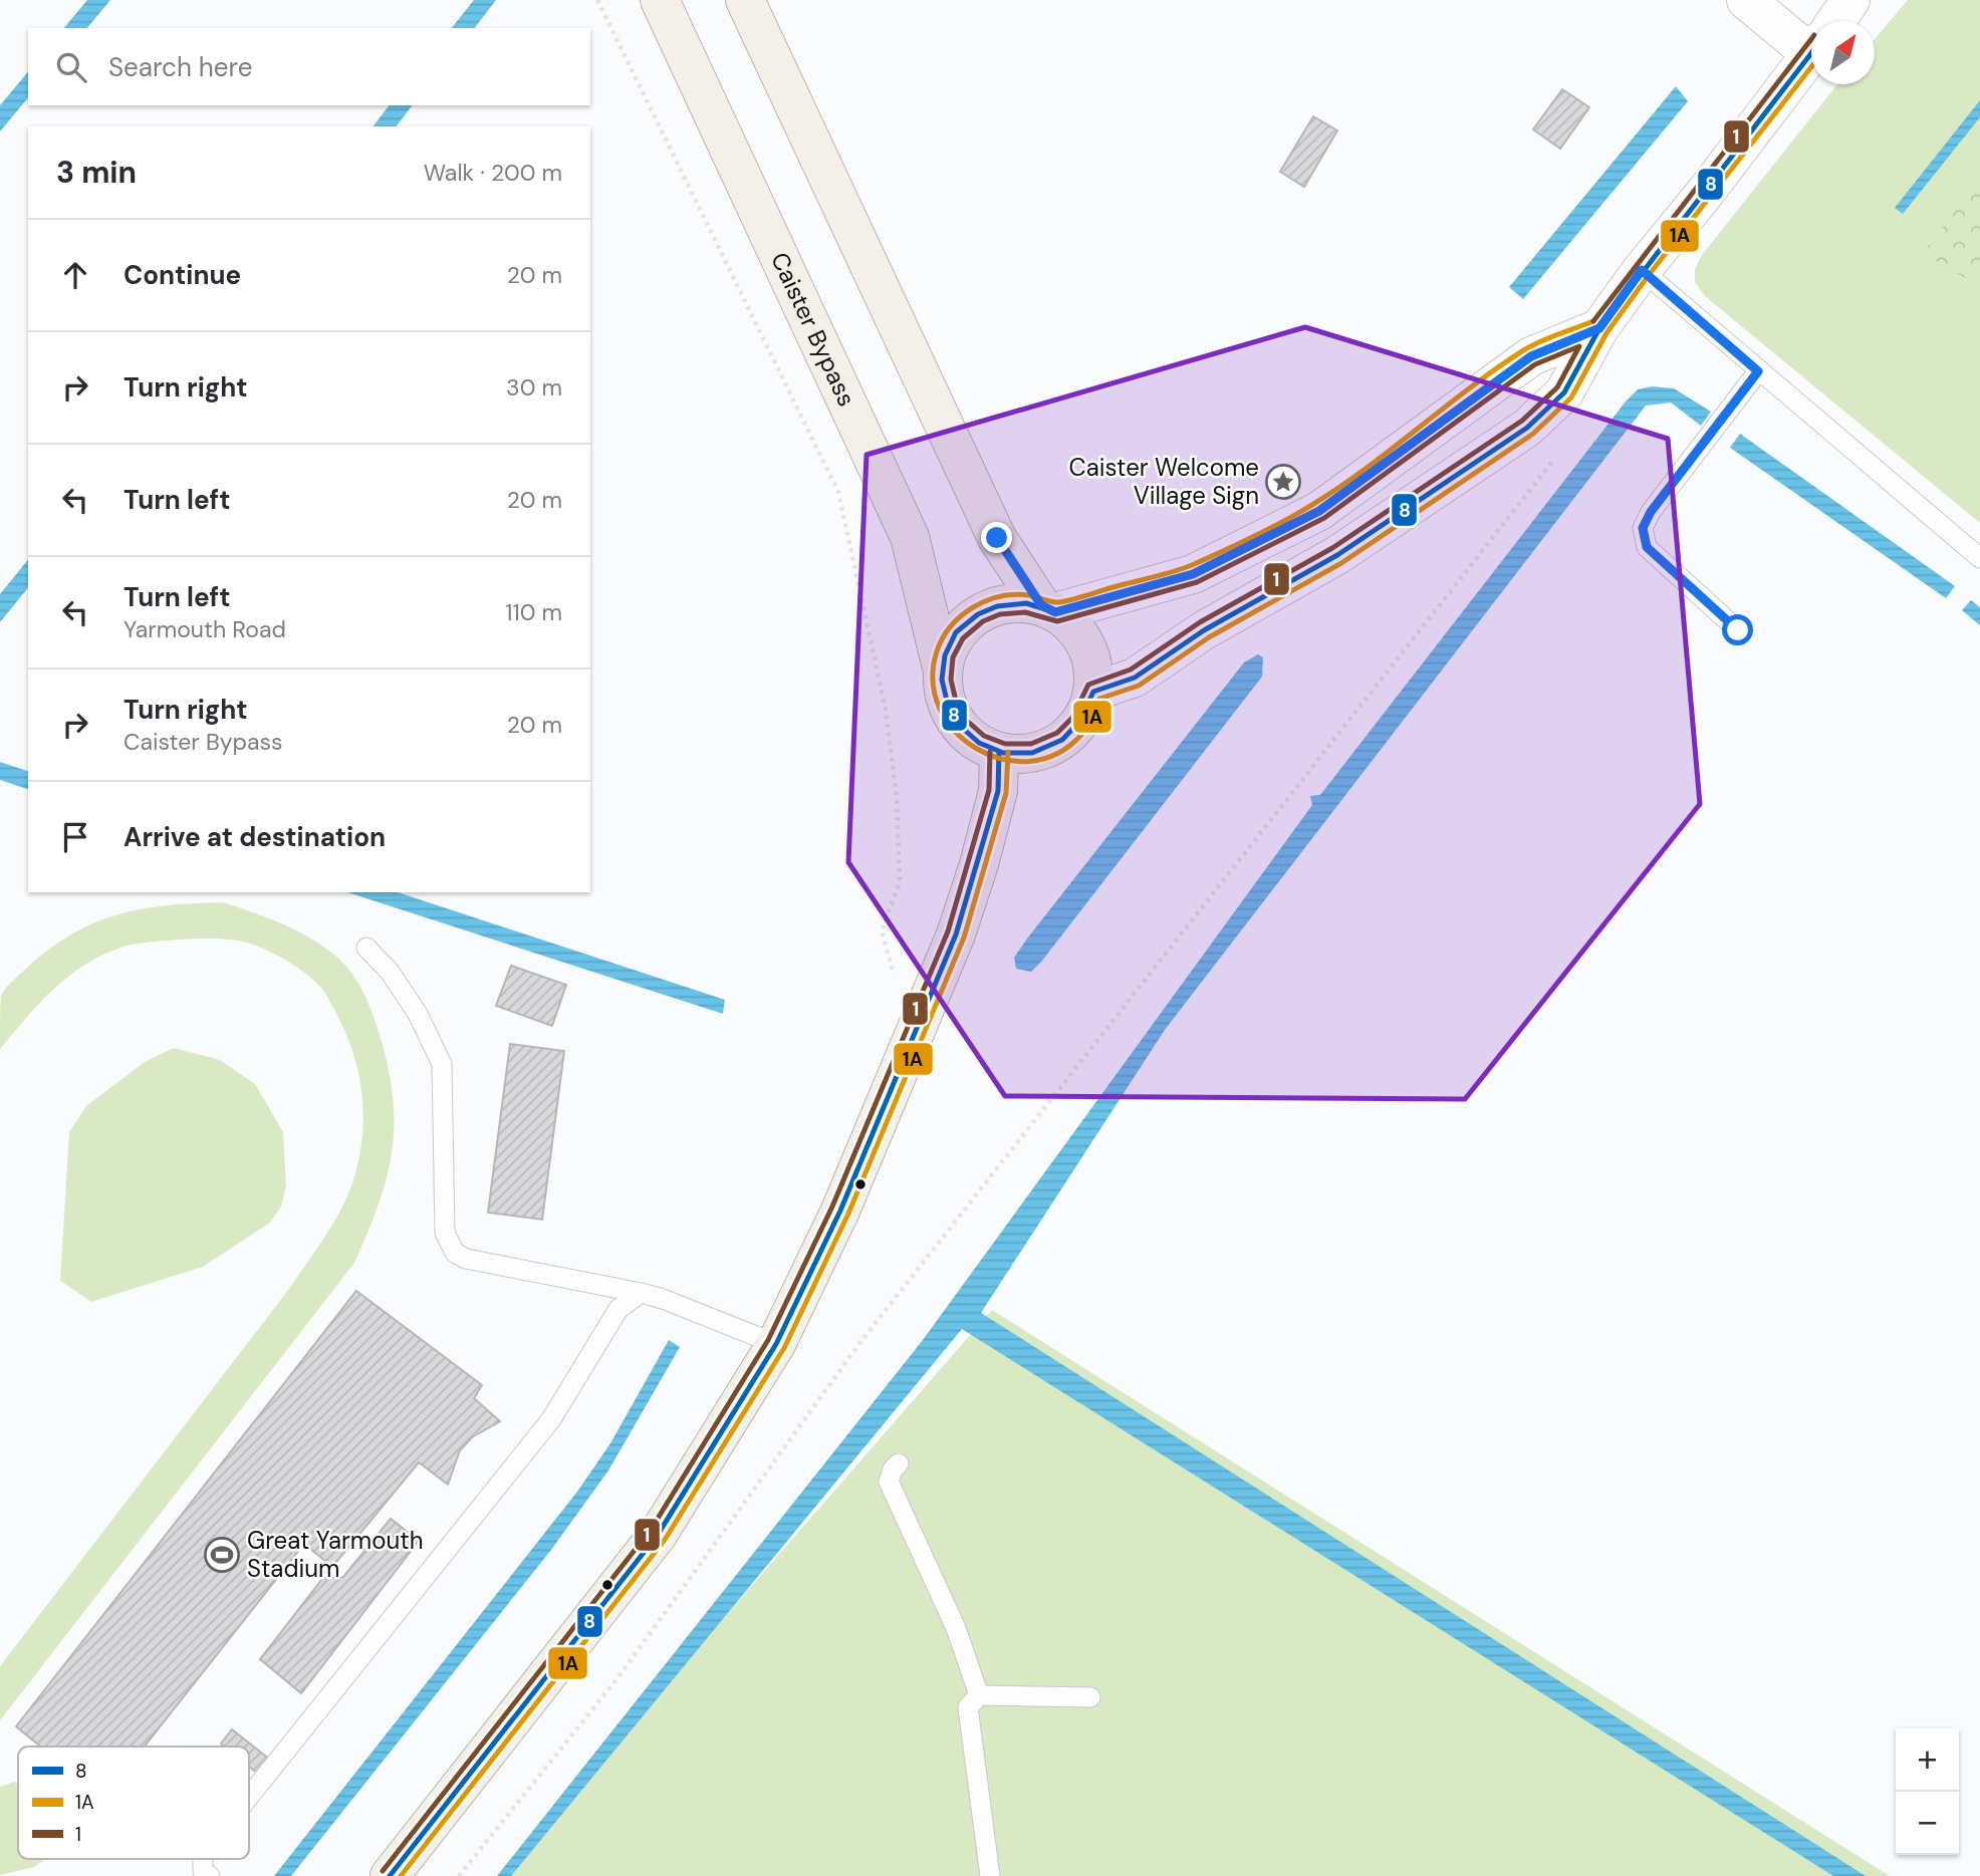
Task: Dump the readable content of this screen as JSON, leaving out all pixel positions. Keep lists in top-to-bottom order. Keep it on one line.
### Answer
{"streets":{"main road":["Caister Bypass"]},"places":{"place":["Caister Welcome Village Sign"],"sports":["Great Yarmouth Stadium"]},"lines":["transit line 1","transit line 8","transit line 1A"],"legend":["8","1A","1"],"north":"top right","page":{"search":"Search here","heading":["3 min","Walk · 200 m"],"list":[["Continue","20 m"],["Turn right","30 m"],["Turn left","20 m"],["Turn left","Yarmouth Road","110 m"],["Turn right","Caister Bypass","20 m"],"Arrive at destination"],"map_buttons":["+","−"]}}
